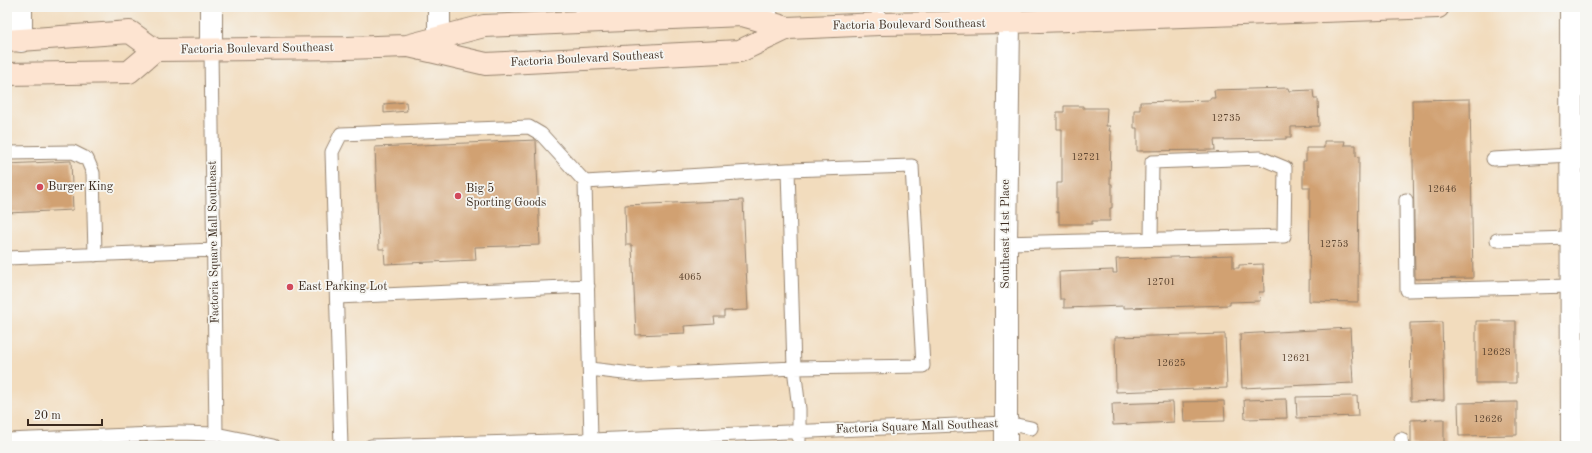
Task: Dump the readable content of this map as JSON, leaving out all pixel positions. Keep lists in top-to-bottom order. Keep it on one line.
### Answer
{"streets":{"main road":["Factoria Boulevard Southeast"],"street":["Southeast 41st Place"],"lane":["Factoria Square Mall Southeast"]},"crossings":[["Factoria Boulevard Southeast","Southeast 41st Place"],["Factoria Boulevard Southeast","Factoria Square Mall Southeast"],["Southeast 41st Place","Factoria Square Mall Southeast"]],"places":["Burger King","Big 5 Sporting Goods","East Parking Lot"],"house_numbers":["12735","12721","12646","12753","4065","12701","12628","12621","12625","12626"],"scale_bar":"20 m"}
